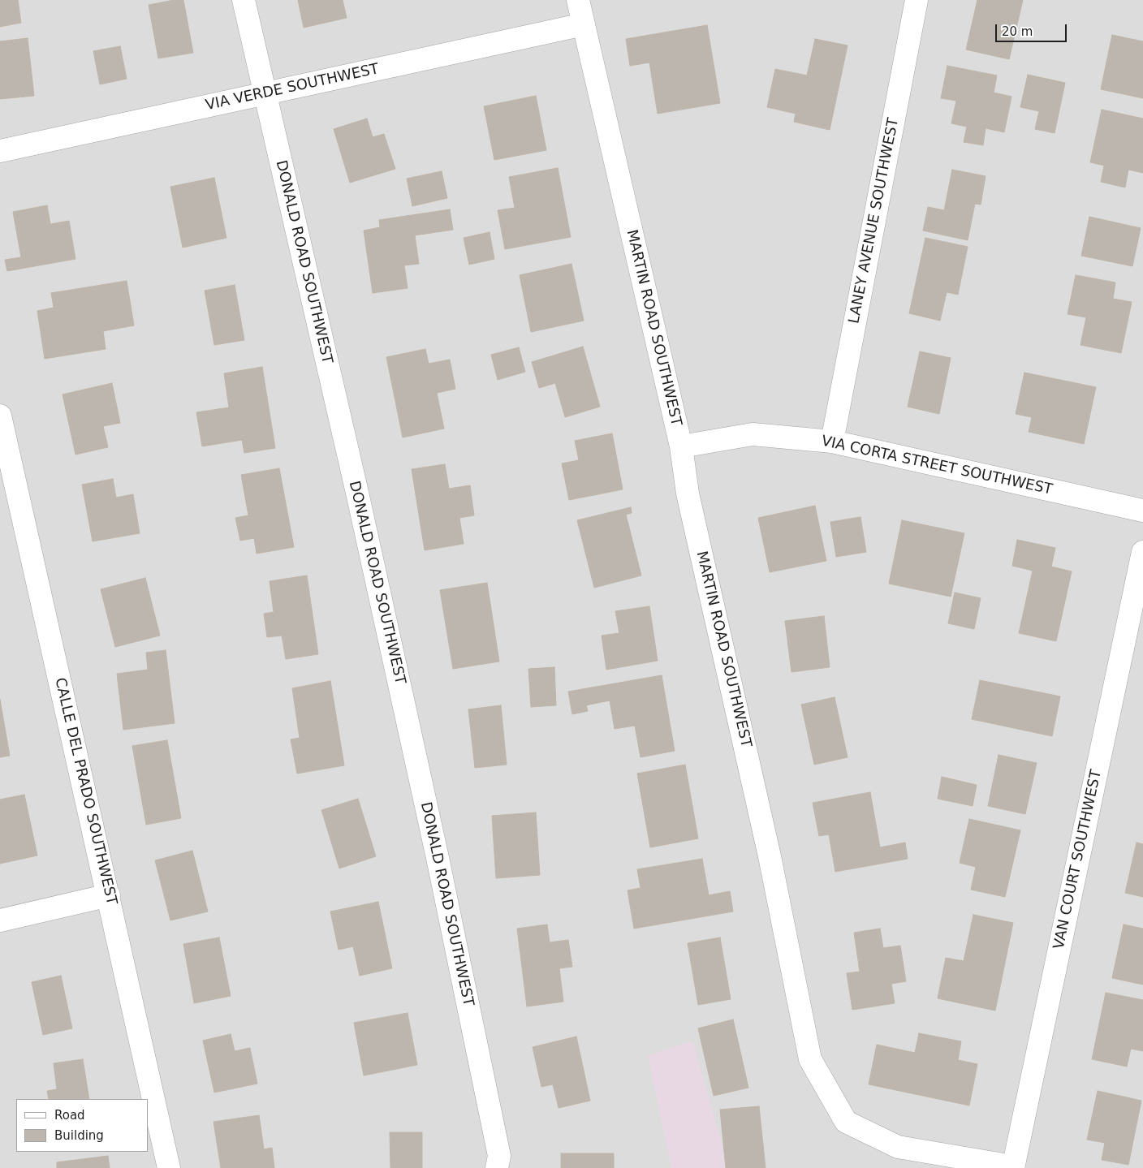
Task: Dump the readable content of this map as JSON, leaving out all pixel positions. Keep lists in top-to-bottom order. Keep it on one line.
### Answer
{"streets":{"street":["VIA VERDE SOUTHWEST","LANEY AVENUE SOUTHWEST","DONALD ROAD SOUTHWEST","MARTIN ROAD SOUTHWEST","VIA CORTA STREET SOUTHWEST","CALLE DEL PRADO SOUTHWEST","VAN COURT SOUTHWEST"]},"crossings":[["VIA VERDE SOUTHWEST","DONALD ROAD SOUTHWEST"],["VIA VERDE SOUTHWEST","MARTIN ROAD SOUTHWEST"],["LANEY AVENUE SOUTHWEST","VIA CORTA STREET SOUTHWEST"],["MARTIN ROAD SOUTHWEST","VIA CORTA STREET SOUTHWEST"],["MARTIN ROAD SOUTHWEST","VAN COURT SOUTHWEST"]],"legend":["Road","Building"],"scale_bar":"20 m"}
